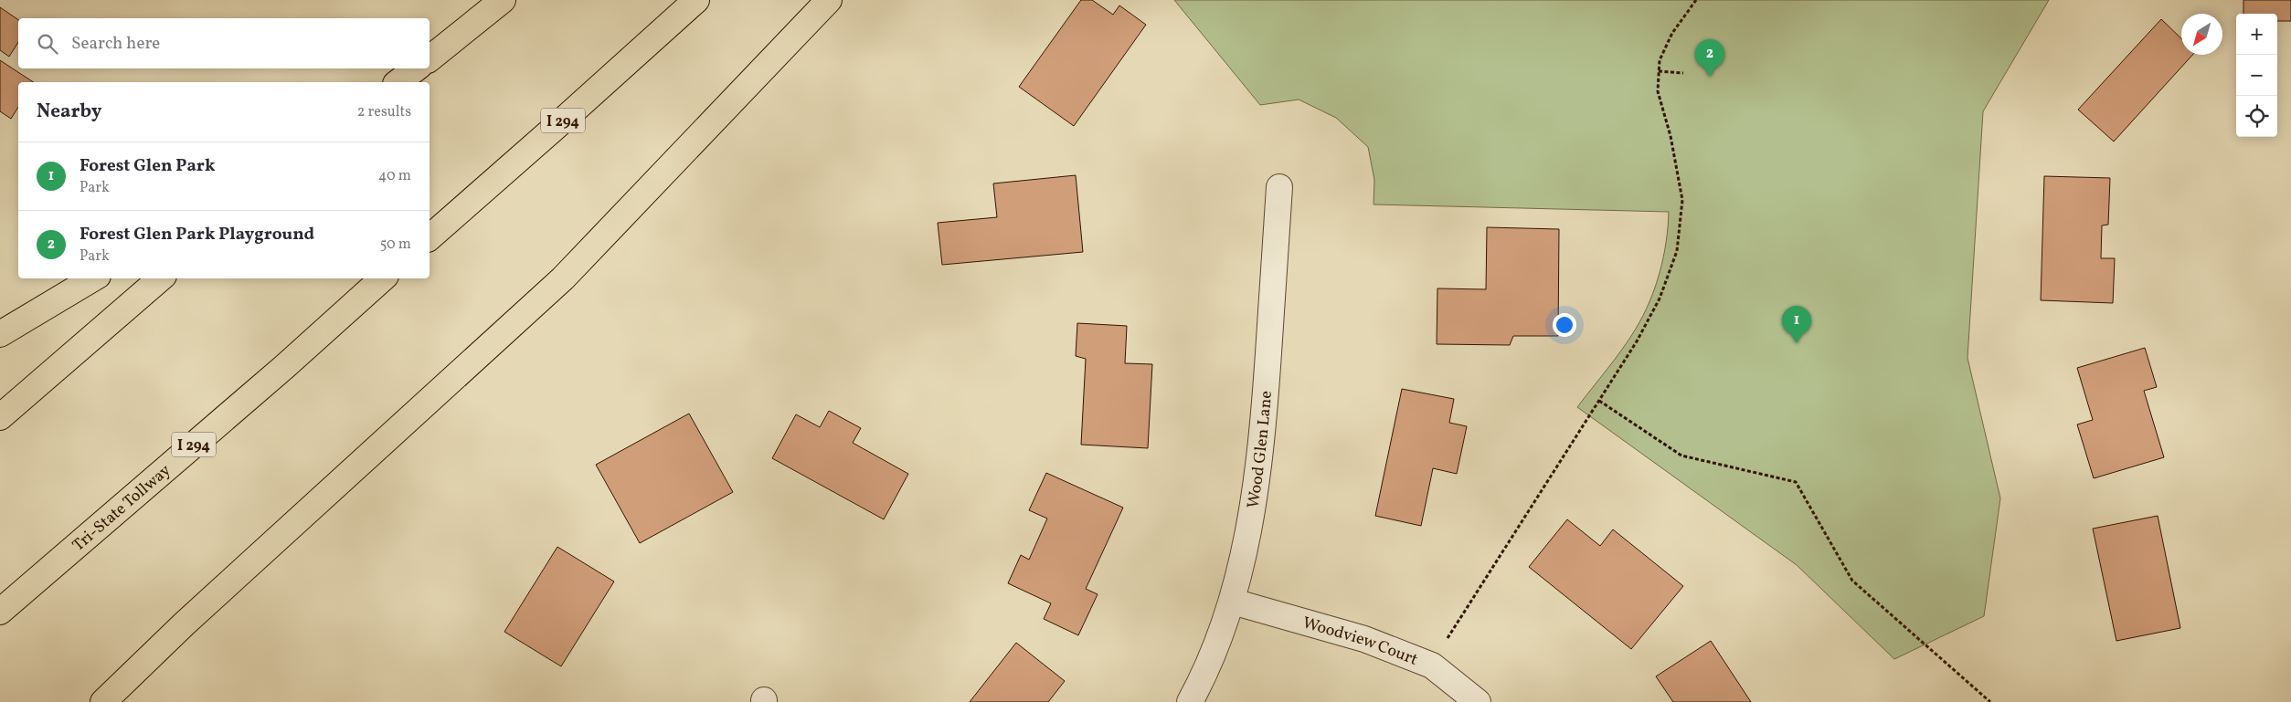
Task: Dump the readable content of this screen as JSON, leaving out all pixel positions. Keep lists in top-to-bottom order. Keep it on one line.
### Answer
{"streets":{"highway":["I 294","Tri-State Tollway"],"street":["Wood Glen Lane","Woodview Court"]},"crossings":[["Wood Glen Lane","Woodview Court"]],"north":"bottom left","page":{"map_buttons":["+","−"],"search":"Search here","pins":["2","1"],"heading":["Nearby","2 results"],"list":[{"mark":"1","name":"Forest Glen Park","note":"Park","value":"40 m"},{"mark":"2","name":"Forest Glen Park Playground","note":"Park","value":"50 m"}]}}
